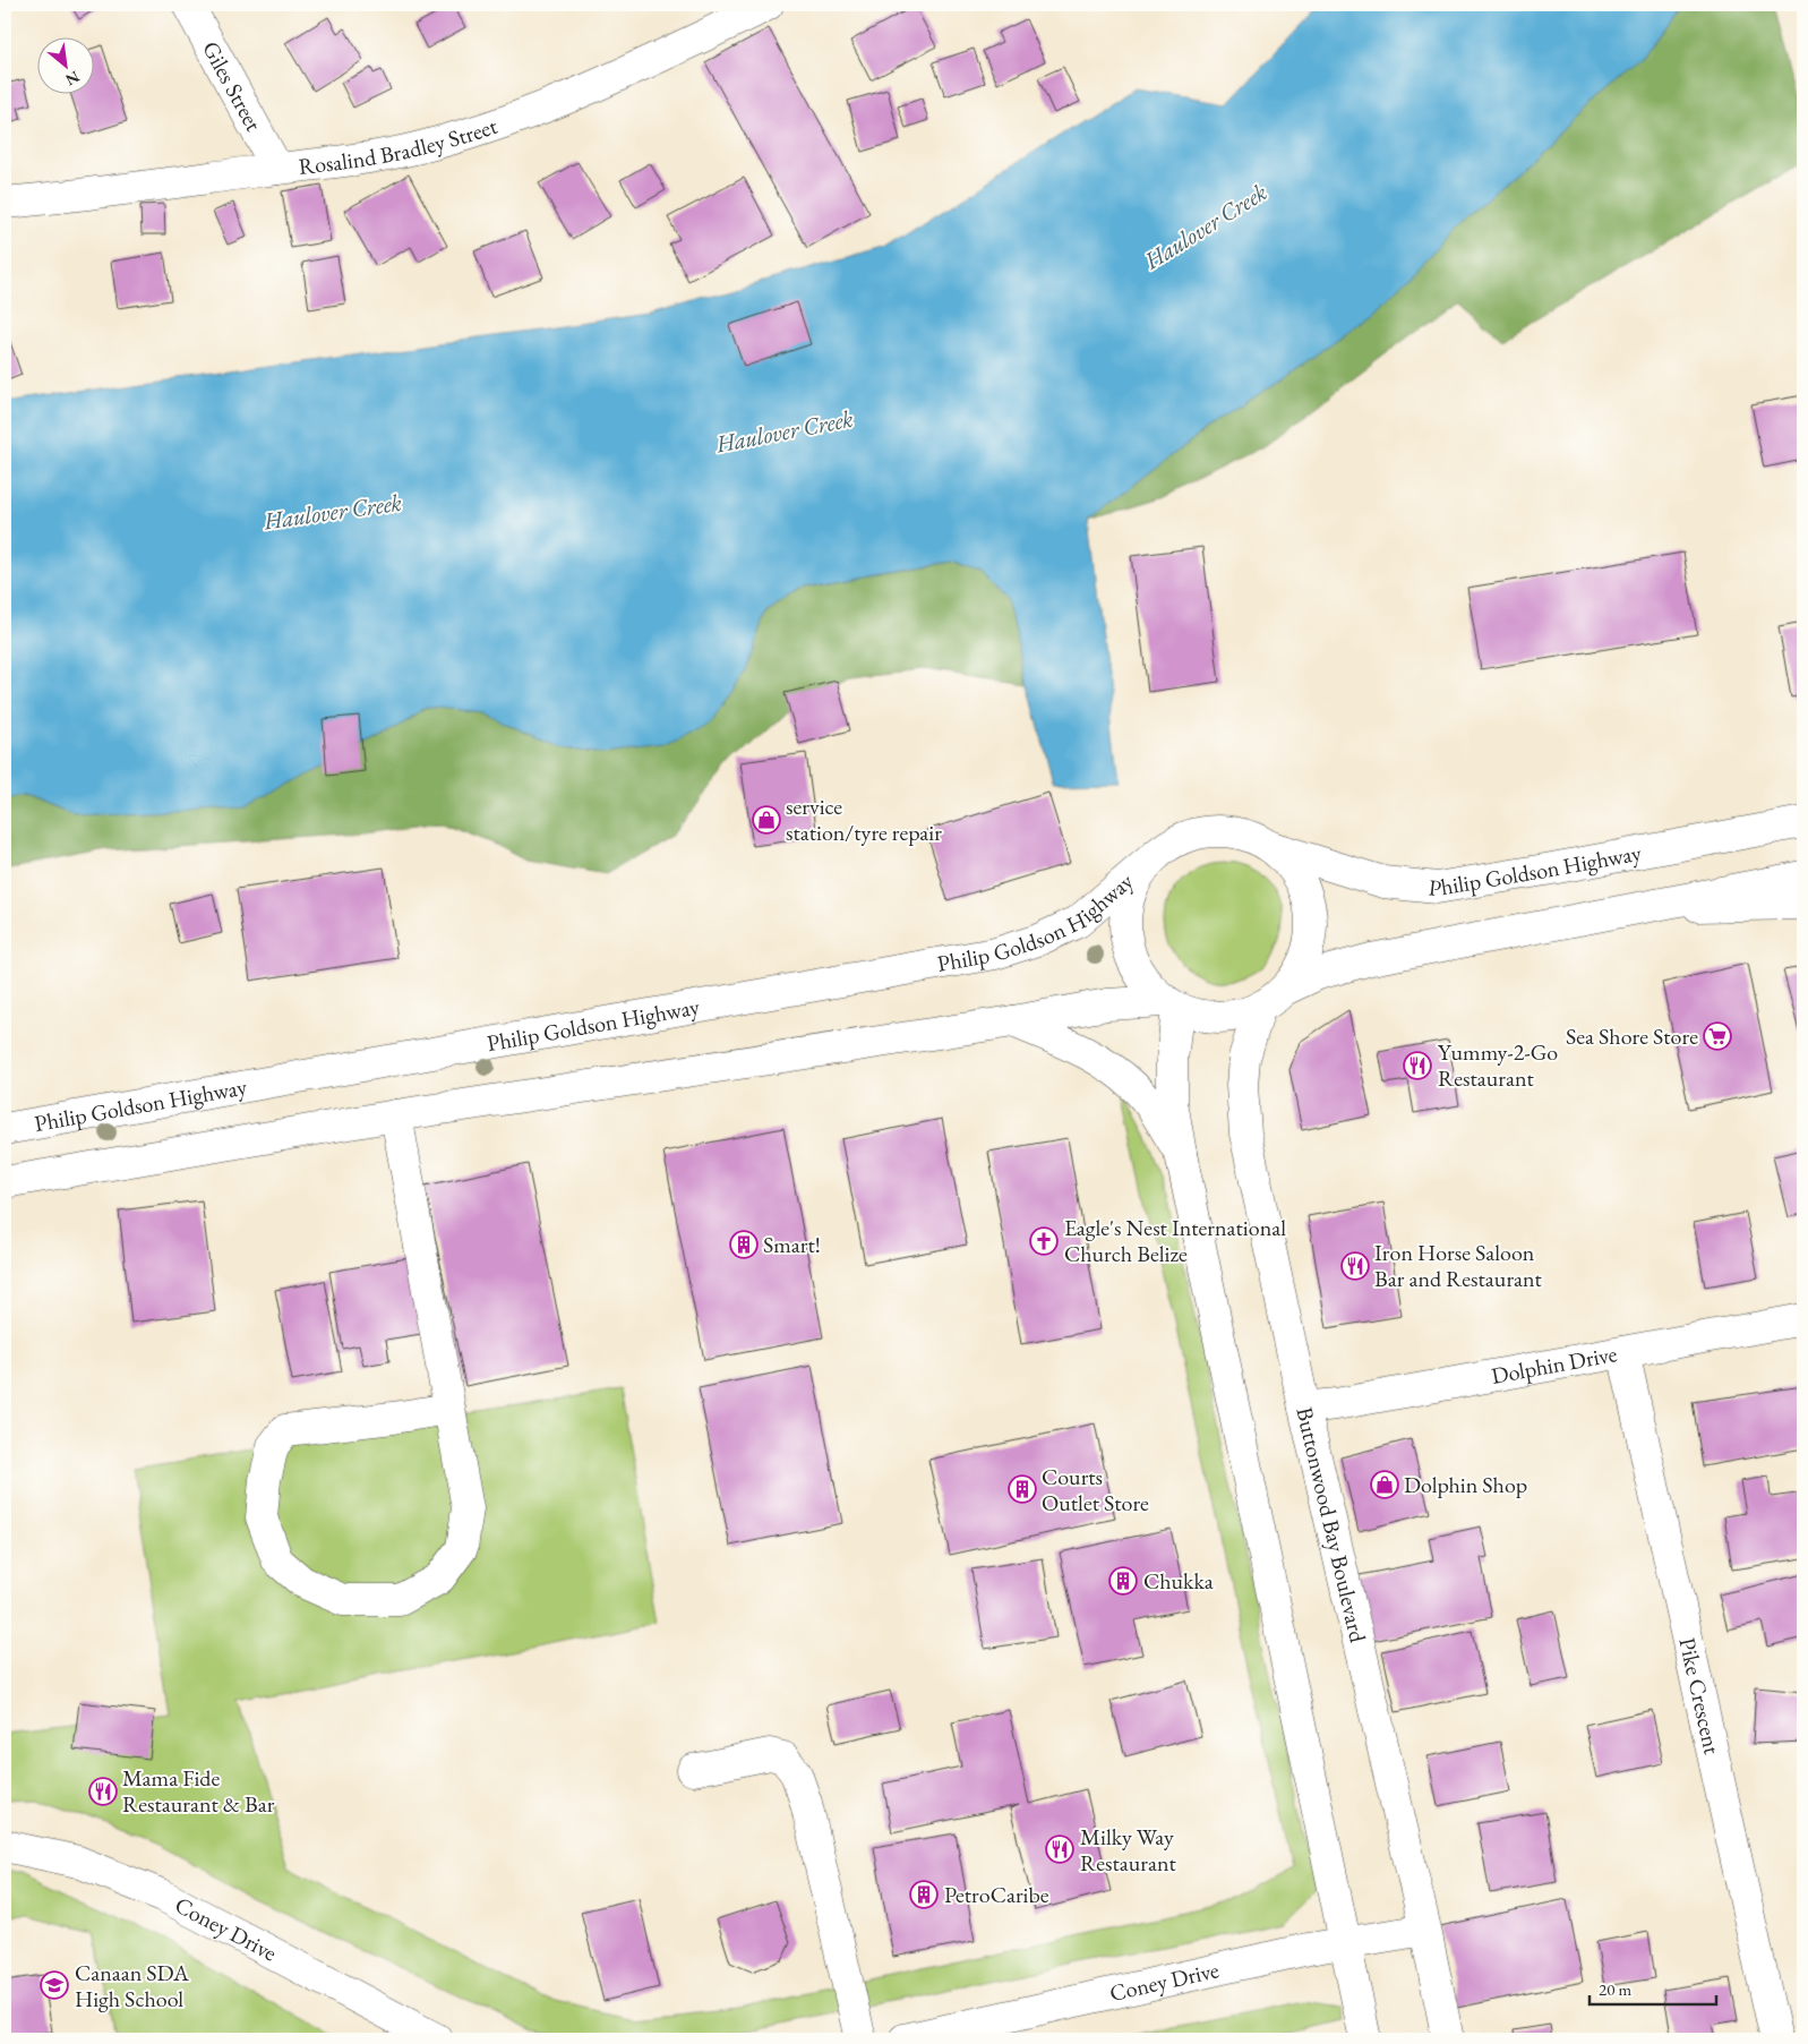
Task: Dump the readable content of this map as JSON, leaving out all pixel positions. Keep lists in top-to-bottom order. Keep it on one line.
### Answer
{"streets":{"street":["Giles Street","Rosalind Bradley Street","Philip Goldson Highway","Dolphin Drive","Buttonwood Bay Boulevard","Pike Crescent","Coney Drive"]},"crossings":[["Giles Street","Rosalind Bradley Street"],["Philip Goldson Highway","Buttonwood Bay Boulevard"],["Dolphin Drive","Buttonwood Bay Boulevard"],["Dolphin Drive","Pike Crescent"],["Buttonwood Bay Boulevard","Coney Drive"]],"water":["Haulover Creek"],"places":{"shop":["service station/tyre repair","Dolphin Shop"],"supermarket":["Sea Shore Store"],"restaurant":["Yummy-2-Go Restaurant","Iron Horse Saloon Bar and Restaurant","Mama Fide Restaurant & Bar","Milky Way Restaurant"],"church":["Eagle's Nest International Church Belize"],"building":["Smart!","Courts Outlet Store","Chukka","PetroCaribe"],"school or university":["Canaan SDA High School"]},"scale_bar":"20 m","north":"bottom right"}
